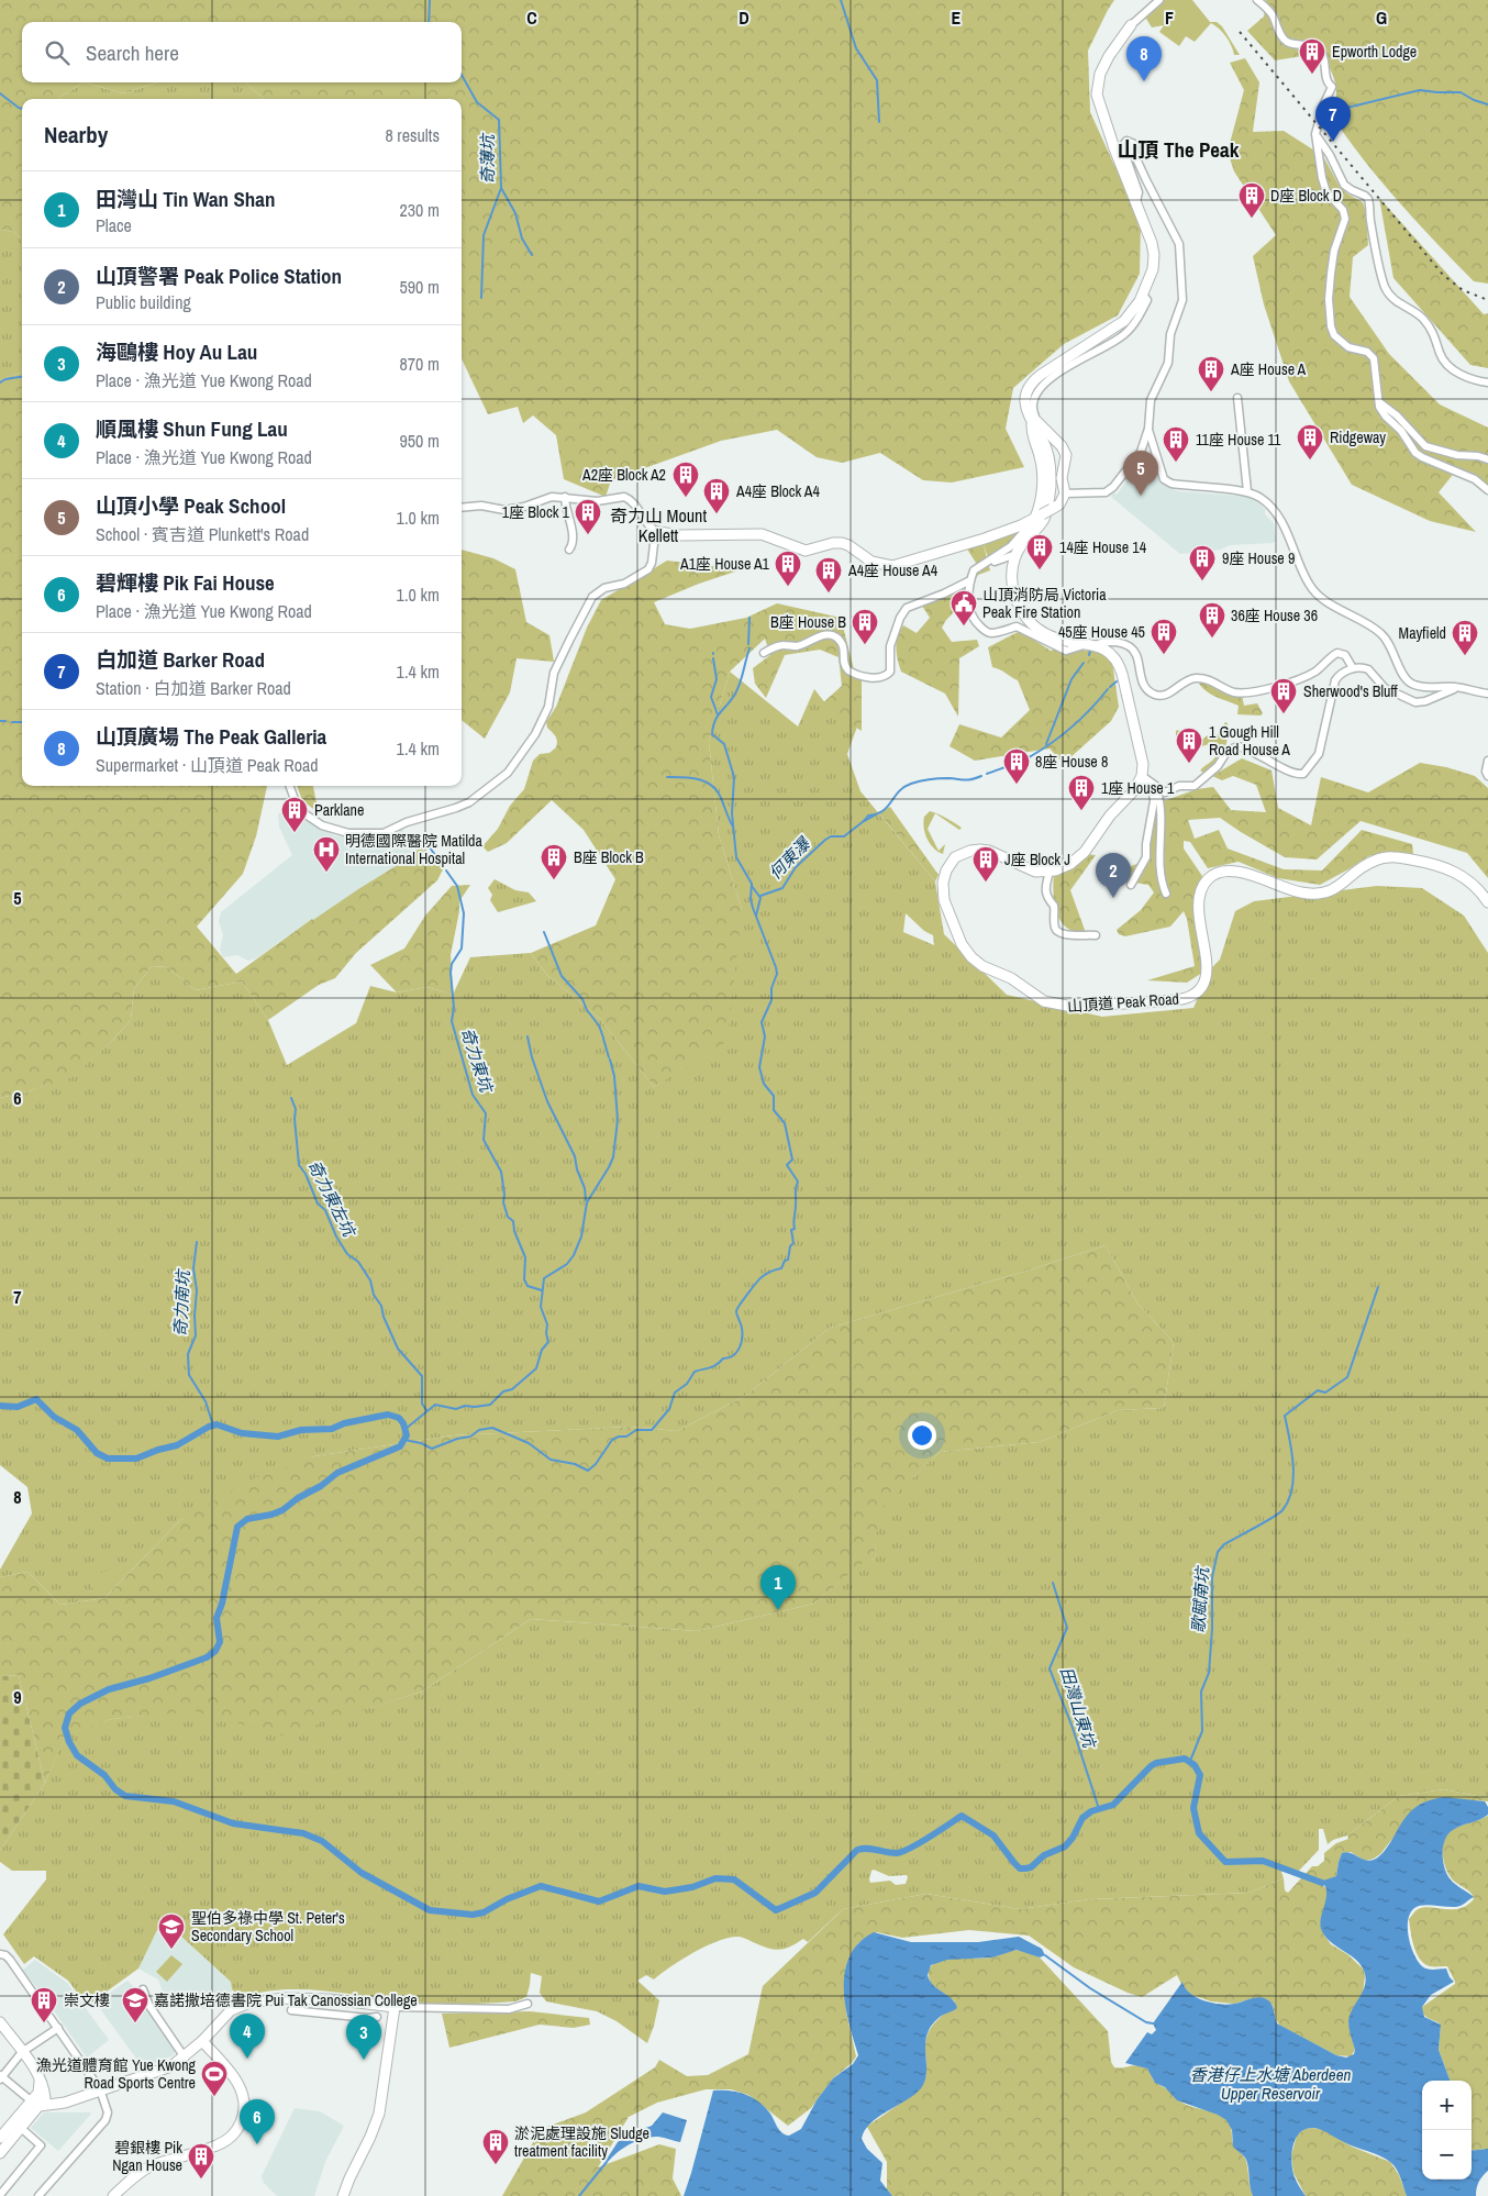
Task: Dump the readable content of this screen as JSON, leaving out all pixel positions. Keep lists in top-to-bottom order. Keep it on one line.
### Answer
{"streets":{"main road":["山頂道 Peak Road"]},"districts":["山頂 The Peak","奇力山 Mount Kellett"],"water":["奇薄坑","何東瀑","奇力東坑","奇力東左坑","奇力南坑","歌賦南坑","田灣山東坑","香港仔上水塘 Aberdeen Upper Reservoir"],"places":{"building":["Epworth Lodge","D座 Block D","A座 House A","Ridgeway","11座 House 11","A2座 Block A2","A4座 Block A4","1座 Block 1","14座 House 14","9座 House 9","A1座 House A1","A4座 House A4","36座 House 36","B座 House B","45座 House 45","Mayfield","Sherwood's Bluff","1 Gough Hill Road House A","8座 House 8","1座 House 1","Parklane","B座 Block B","J座 Block J","崇文樓","淤泥處理設施 Sludge treatment facility","碧銀樓 Pik Ngan House"],"public building":["山頂消防局 Victoria Peak Fire Station"],"hospital":["明德國際醫院 Matilda International Hospital"],"school or university":["聖伯多祿中學 St. Peter's Secondary School","嘉諾撒培德書院 Pui Tak Canossian College"],"sports":["漁光道體育館 Yue Kwong Road Sports Centre"]},"page":{"search":"Search here","pins":["8","7","5","2","1","4","3","6"],"heading":["Nearby","8 results"],"list":[{"mark":"1","name":"田灣山 Tin Wan Shan","note":"Place","value":"230 m"},{"mark":"2","name":"山頂警署 Peak Police Station","note":"Public building","value":"590 m"},{"mark":"3","name":"海鷗樓 Hoy Au Lau","note":"Place · 漁光道 Yue Kwong Road","value":"870 m"},{"mark":"4","name":"順風樓 Shun Fung Lau","note":"Place · 漁光道 Yue Kwong Road","value":"950 m"},{"mark":"5","name":"山頂小學 Peak School","note":"School · 賓吉道 Plunkett's Road","value":"1.0 km"},{"mark":"6","name":"碧輝樓 Pik Fai House","note":"Place · 漁光道 Yue Kwong Road","value":"1.0 km"},{"mark":"7","name":"白加道 Barker Road","note":"Station · 白加道 Barker Road","value":"1.4 km"},{"mark":"8","name":"山頂廣場 The Peak Galleria","note":"Supermarket · 山頂道 Peak Road","value":"1.4 km"}],"map_buttons":["+","−"]},"grid":{"columns":["C","D","E","F","G"],"rows":["5","6","7","8","9"]}}
